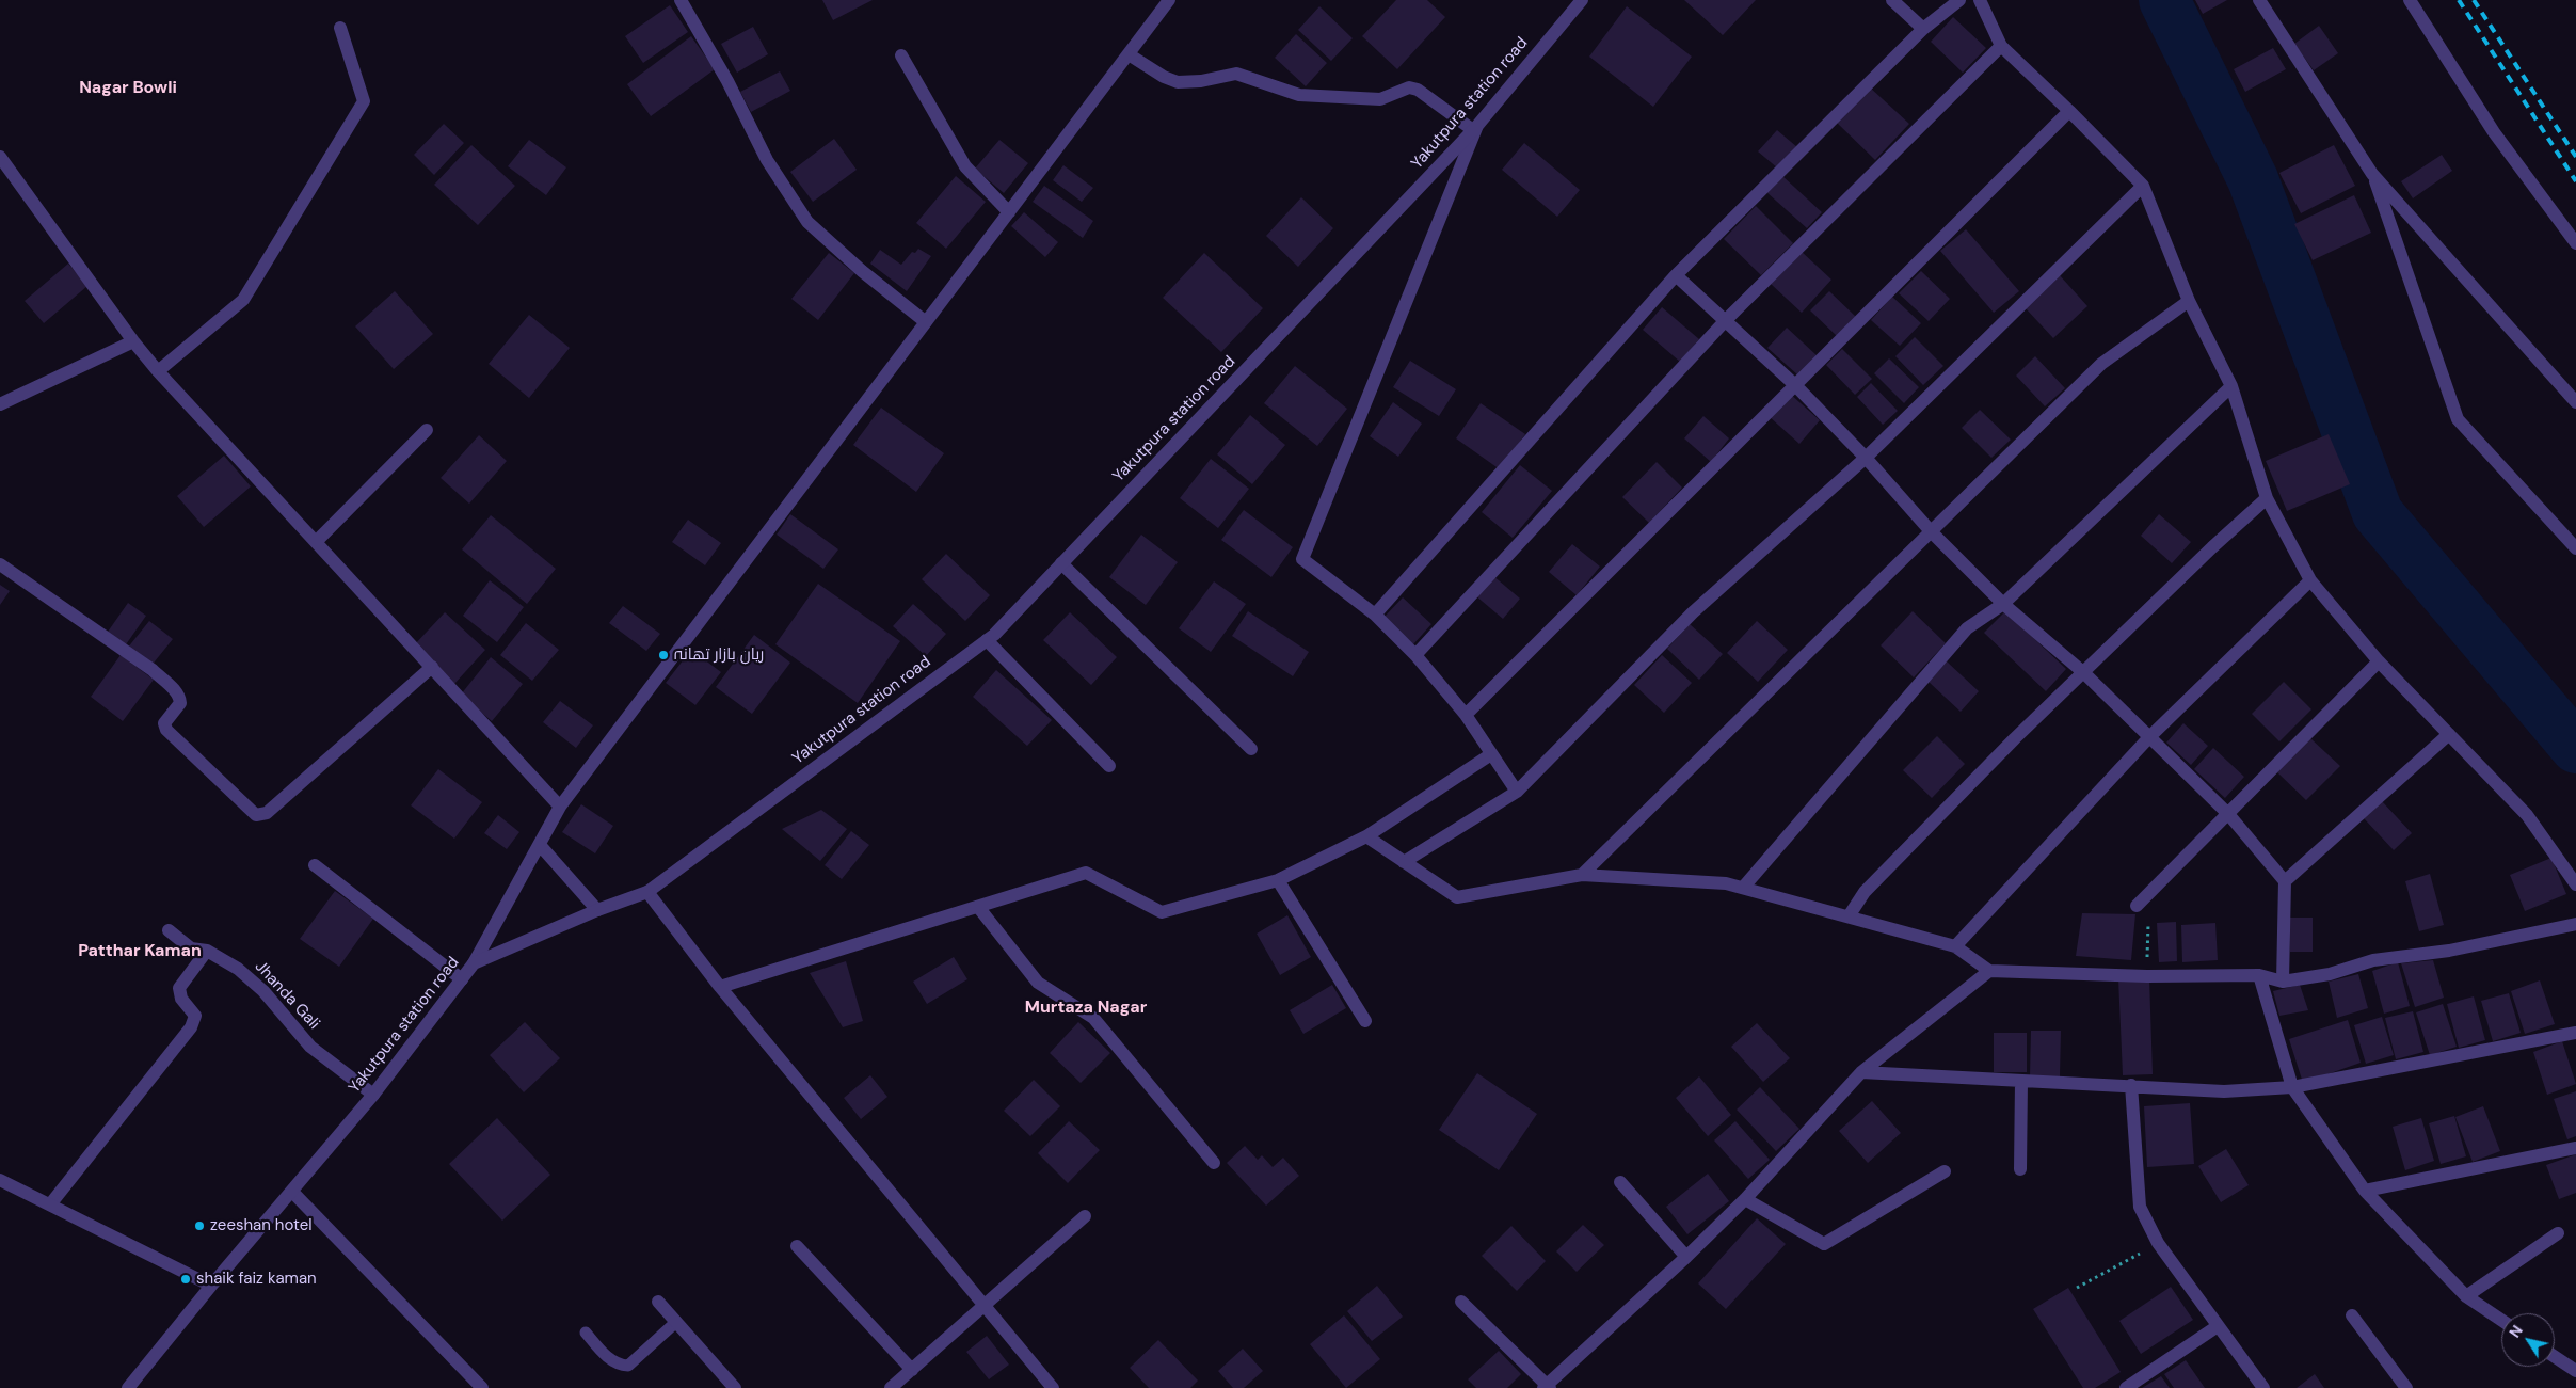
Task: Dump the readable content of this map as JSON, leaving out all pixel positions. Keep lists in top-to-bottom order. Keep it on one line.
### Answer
{"streets":{"street":["Yakutpura station road","Jhanda Gali"]},"crossings":[["Yakutpura station road","Jhanda Gali"]],"districts":["Nagar Bowli","Patthar Kaman","Murtaza Nagar"],"places":["ریان بازار تھانہ","zeeshan hotel","shaik faiz kaman"],"north":"top left"}
